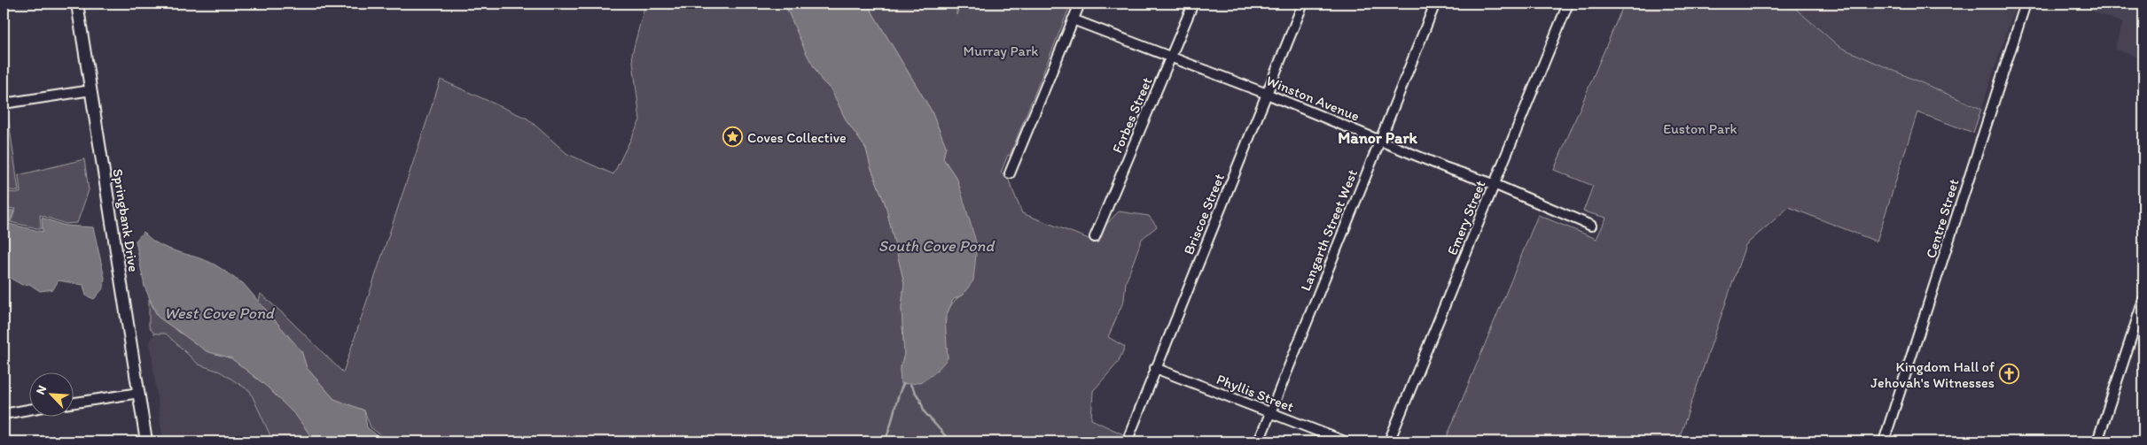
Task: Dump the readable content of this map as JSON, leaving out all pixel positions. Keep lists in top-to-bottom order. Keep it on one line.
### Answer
{"streets":{"main road":["Springbank Drive"],"street":["Winston Avenue","Forbes Street","Briscoe Street","Emery Street","Centre Street","Langarth Street West","Phyllis Street"]},"crossings":[["Winston Avenue","Forbes Street"],["Winston Avenue","Briscoe Street"],["Winston Avenue","Emery Street"],["Winston Avenue","Langarth Street West"],["Briscoe Street","Phyllis Street"],["Langarth Street West","Phyllis Street"]],"districts":["Manor Park"],"water":["South Cove Pond","West Cove Pond"],"parks":["Murray Park","Euston Park"],"places":{"place":["Coves Collective"],"church":["Kingdom Hall of Jehovah's Witnesses"]},"north":"top left"}
